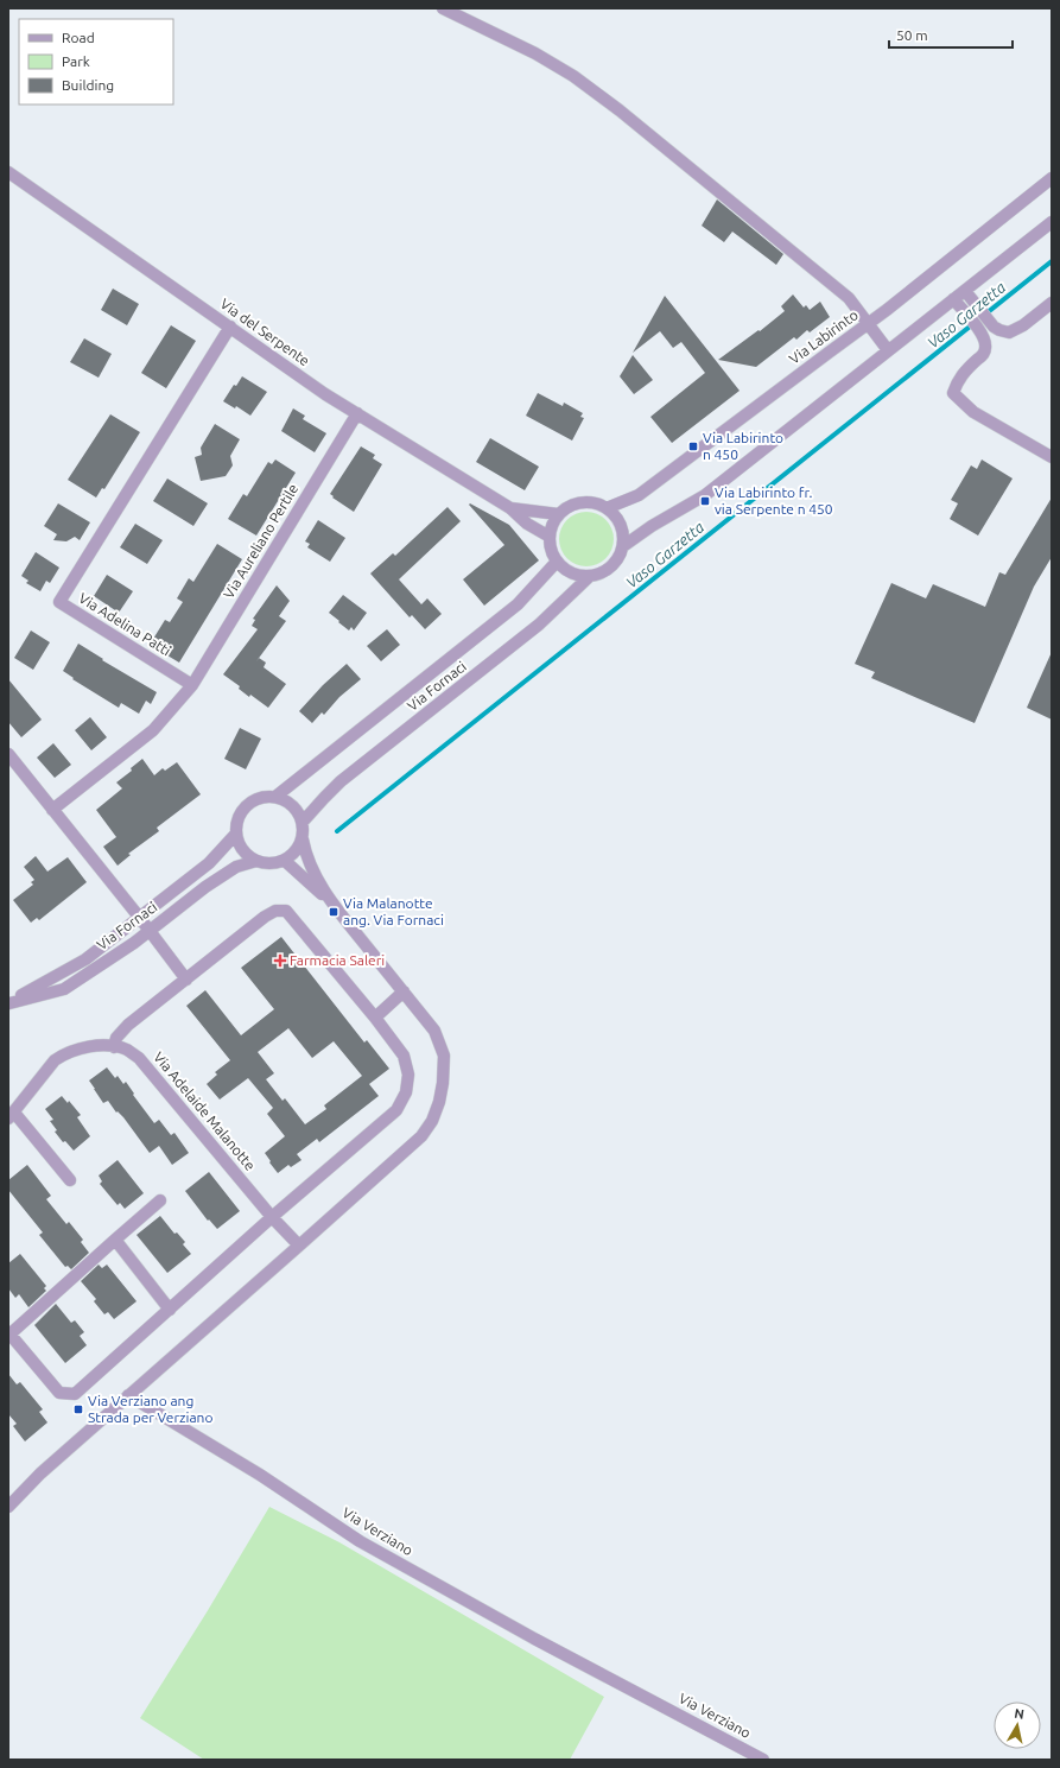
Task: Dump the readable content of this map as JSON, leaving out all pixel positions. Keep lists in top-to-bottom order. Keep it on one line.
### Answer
{"streets":{"street":["Via del Serpente","Via Labirinto","Via Aureliano Pertile","Via Adelina Patti","Via Fornaci","Via Adelaide Malanotte","Via Verziano"]},"crossings":[["Via del Serpente","Via Labirinto"],["Via del Serpente","Via Aureliano Pertile"],["Via del Serpente","Via Adelina Patti"],["Via del Serpente","Via Fornaci"],["Via Labirinto","Via Fornaci"],["Via Aureliano Pertile","Via Adelina Patti"]],"water":["Vaso Garzetta"],"places":{"transit":["Via Labirinto n 450","Via Labirinto fr. via Serpente n 450","Via Malanotte ang. Via Fornaci","Via Verziano ang Strada per Verziano"],"health":["Farmacia Saleri"]},"legend":["Road","Park","Building"],"scale_bar":"50 m","north":"top"}
